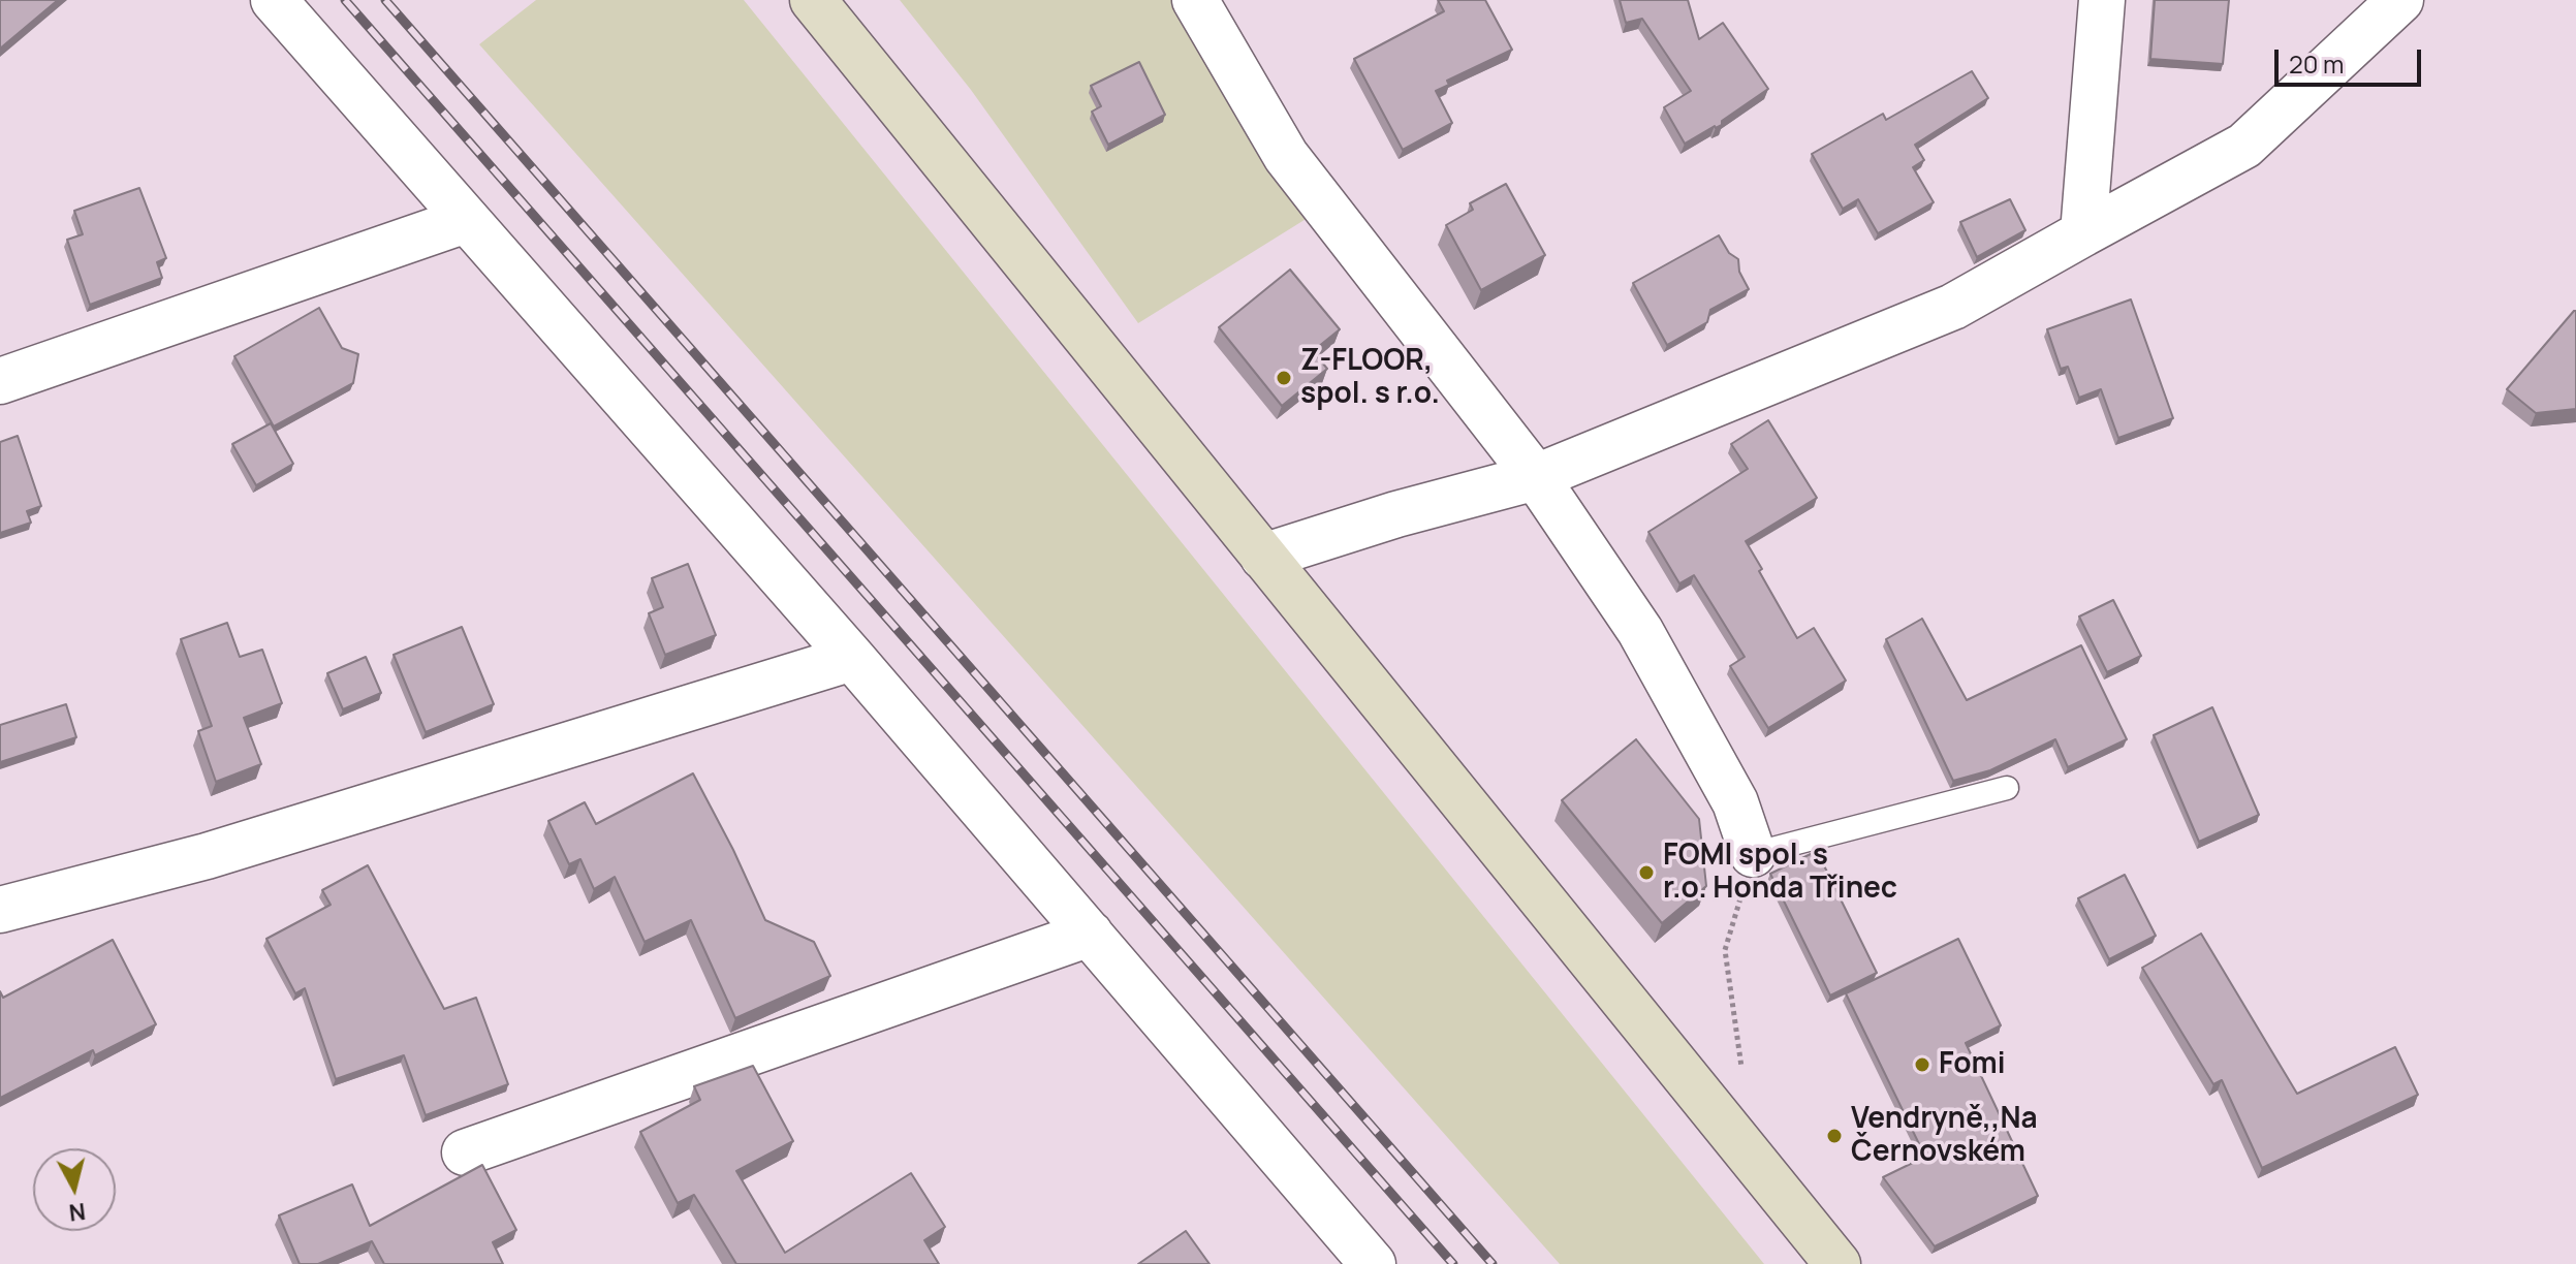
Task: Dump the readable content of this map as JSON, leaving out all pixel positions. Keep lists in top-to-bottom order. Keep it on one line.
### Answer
{"places":["Z-FLOOR, spol. s r.o.","FOMI spol. s r.o. Honda Třinec","Fomi","Vendryně,,Na Černovském"],"scale_bar":"20 m","north":"bottom"}
